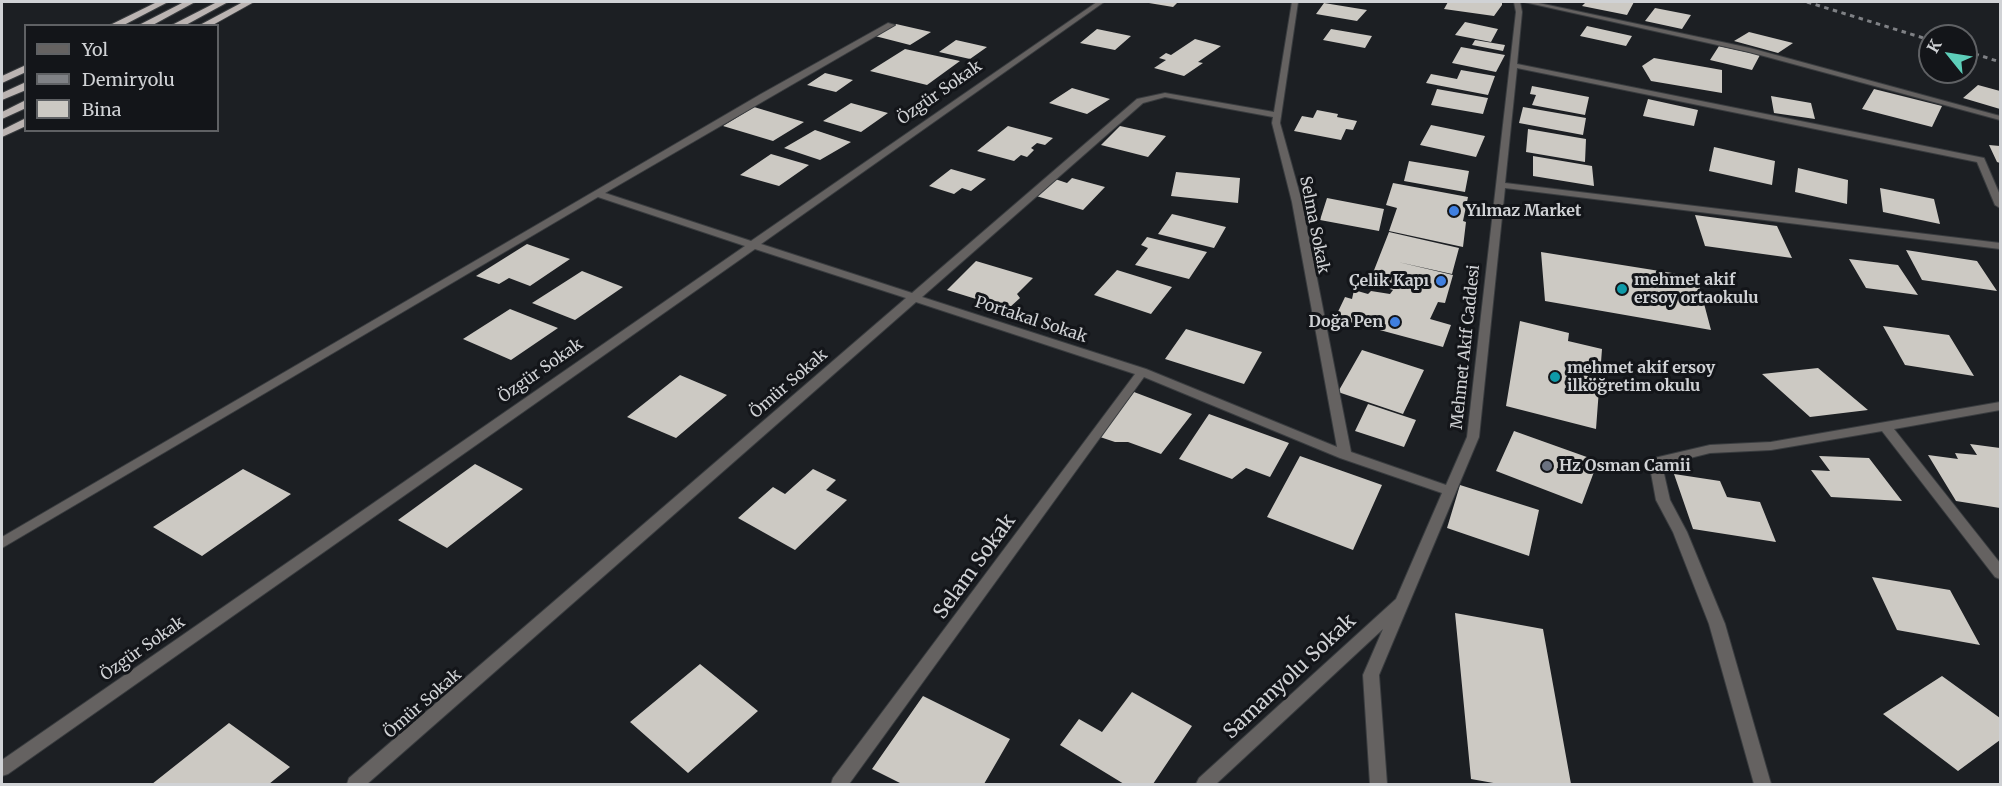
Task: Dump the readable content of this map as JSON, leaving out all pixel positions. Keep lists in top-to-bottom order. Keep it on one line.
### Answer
{"streets":{"street":["Özgür Sokak","Selma Sokak","Portakal Sokak","Mehmet Akif Caddesi","Ömür Sokak","Selam Sokak","Samanyolu Sokak"]},"crossings":[["Özgür Sokak","Portakal Sokak"],["Selma Sokak","Portakal Sokak"],["Selma Sokak","Ömür Sokak"],["Portakal Sokak","Mehmet Akif Caddesi"],["Portakal Sokak","Ömür Sokak"],["Portakal Sokak","Selam Sokak"],["Mehmet Akif Caddesi","Samanyolu Sokak"]],"places":["Yılmaz Market","Çelik Kapı","mehmet akif ersoy ortaokulu","Doğa Pen","mehmet akif ersoy ilköğretim okulu","Hz Osman Camii"],"legend":["Yol","Demiryolu","Bina"],"north":"top left"}
